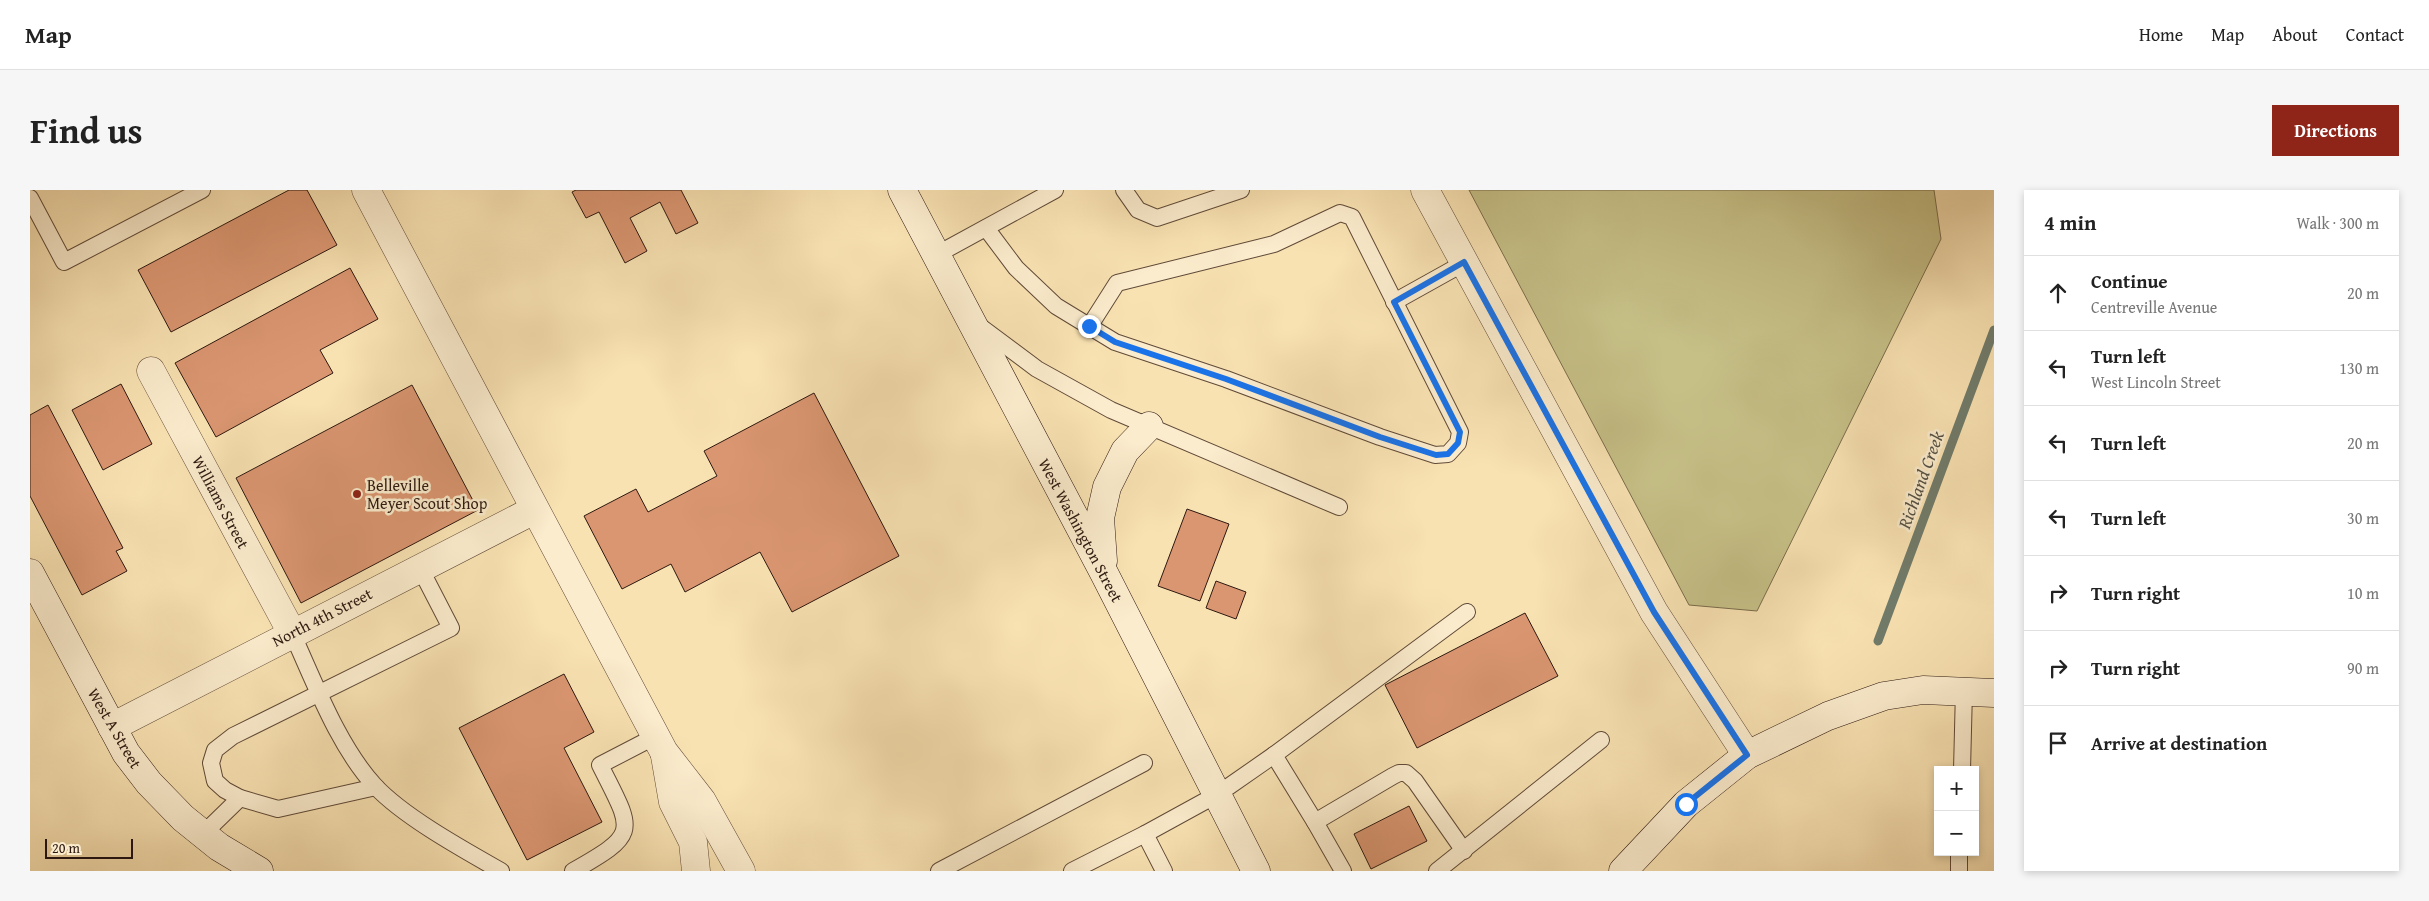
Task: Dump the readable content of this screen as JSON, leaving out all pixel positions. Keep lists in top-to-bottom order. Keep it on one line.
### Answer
{"streets":{"street":["Williams Street","West Washington Street","North 4th Street","West A Street"]},"crossings":[["Williams Street","North 4th Street"],["North 4th Street","West A Street"]],"water":["Richland Creek"],"places":["Belleville Meyer Scout Shop"],"scale_bar":"20 m","page":{"header":"Map","nav":["Home","Map","About","Contact"],"title":"Find us","buttons":"Directions","heading":["4 min","Walk · 300 m"],"list":[["Continue","Centreville Avenue","20 m"],["Turn left","West Lincoln Street","130 m"],["Turn left","20 m"],["Turn left","30 m"],["Turn right","10 m"],["Turn right","90 m"],"Arrive at destination"],"map_buttons":["+","−"],"scale":"20 m"}}
